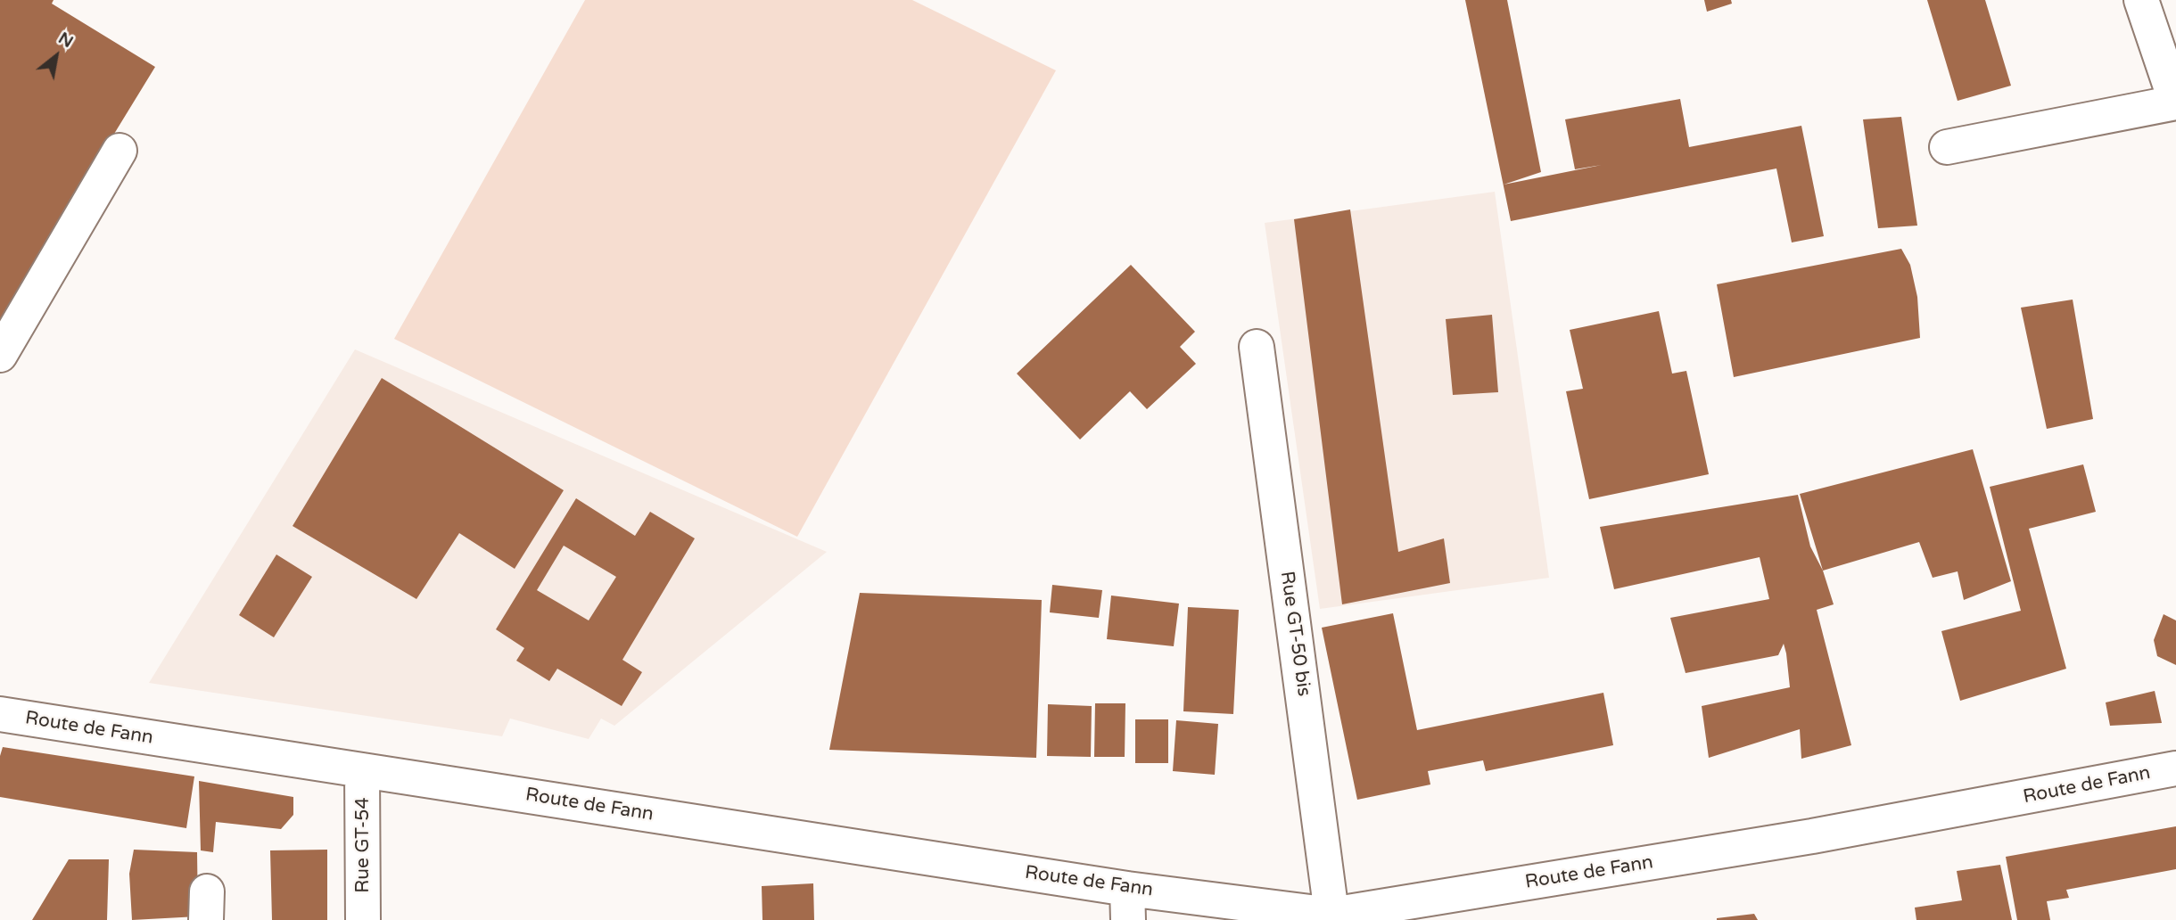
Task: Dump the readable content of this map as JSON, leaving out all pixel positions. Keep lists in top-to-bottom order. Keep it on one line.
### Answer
{"streets":{"street":["Rue GT-50 bis","Route de Fann","Rue GT-54"]},"crossings":[["Rue GT-50 bis","Route de Fann"],["Route de Fann","Rue GT-54"]],"north":"top right"}
